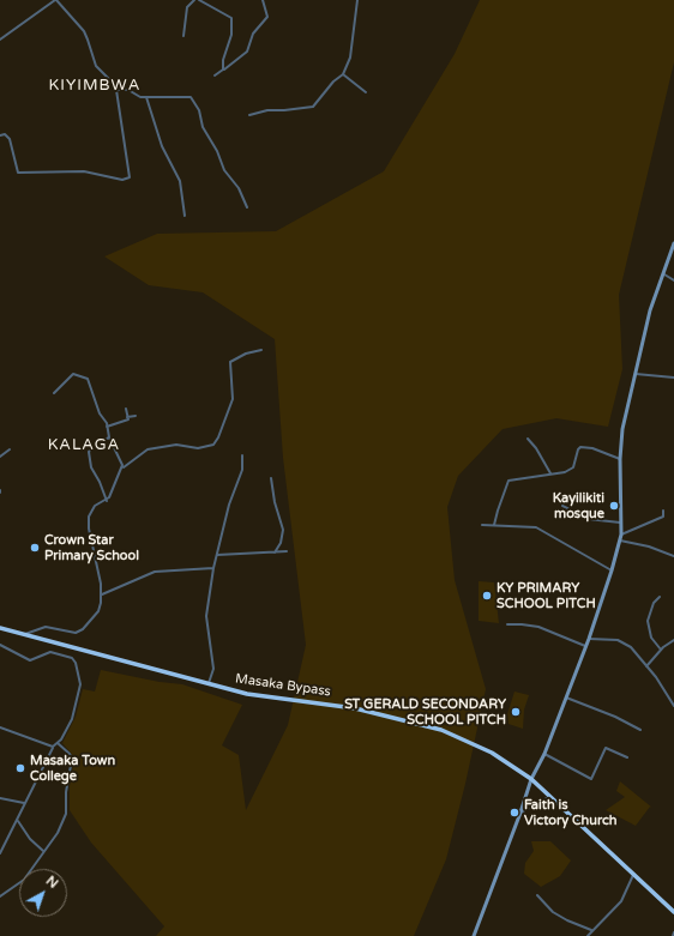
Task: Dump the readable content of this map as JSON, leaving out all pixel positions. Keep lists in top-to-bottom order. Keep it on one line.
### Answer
{"streets":{"highway":["Masaka Bypass"]},"districts":["KIYIMBWA","KALAGA"],"places":["Kayilikiti mosque","Crown Star Primary School","KY PRIMARY SCHOOL PITCH","ST GERALD SECONDARY SCHOOL PITCH","Masaka Town College","Faith is Victory Church"],"north":"top right"}
